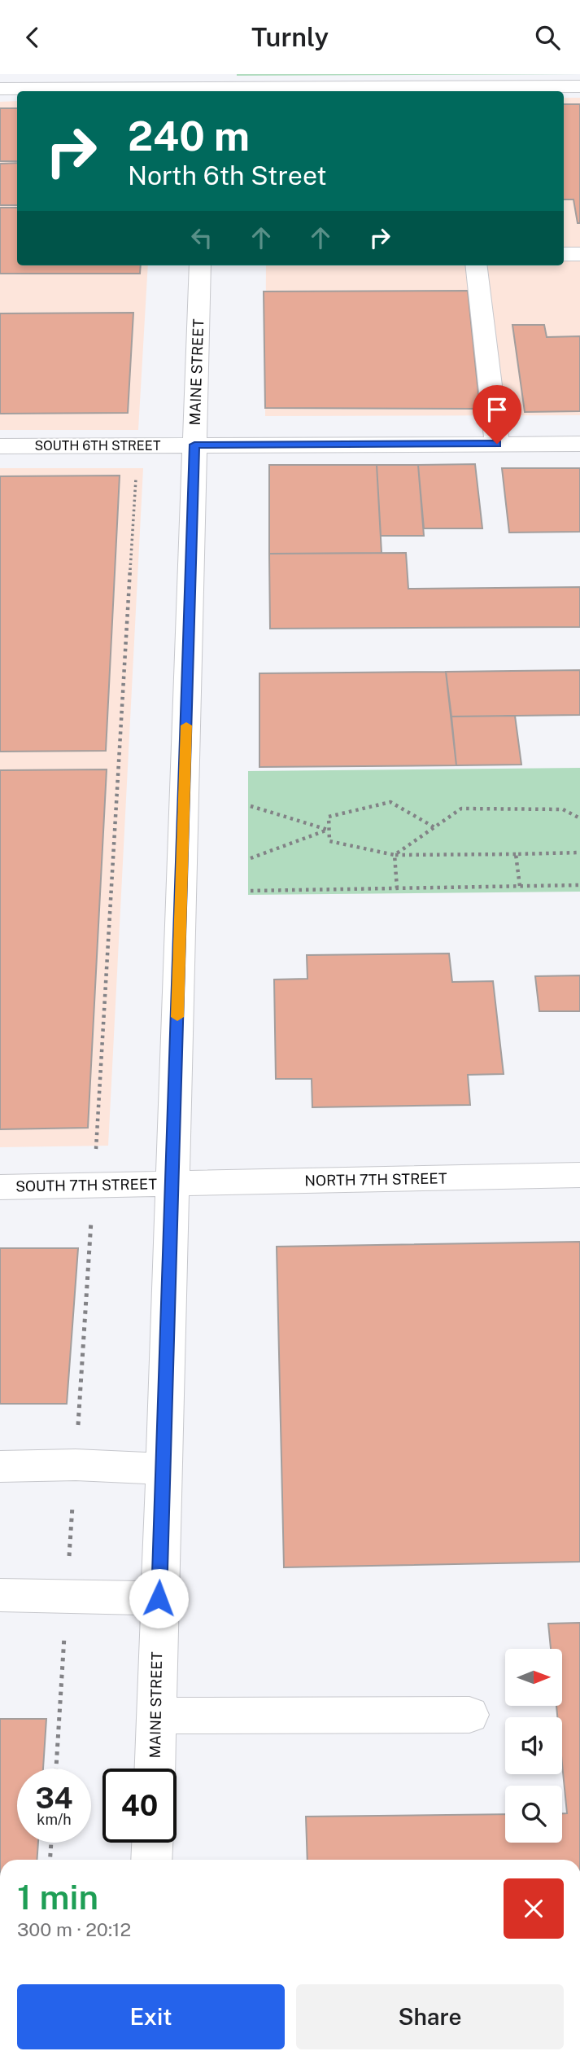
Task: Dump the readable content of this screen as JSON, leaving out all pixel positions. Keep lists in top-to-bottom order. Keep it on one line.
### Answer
{"streets":{"street":["MAINE STREET","SOUTH 6TH STREET","NORTH 7TH STREET","SOUTH 7TH STREET"]},"crossings":[["MAINE STREET","SOUTH 6TH STREET"],["MAINE STREET","NORTH 7TH STREET"],["MAINE STREET","SOUTH 7TH STREET"],["NORTH 7TH STREET","SOUTH 7TH STREET"]],"north":"right","page":{"header":"Turnly","turn":["240 m","North 6th Street"],"speed":"34 km/h","limit":"40","heading":["1 min","300 m · 20:12"],"buttons":["Exit","Share"]}}
